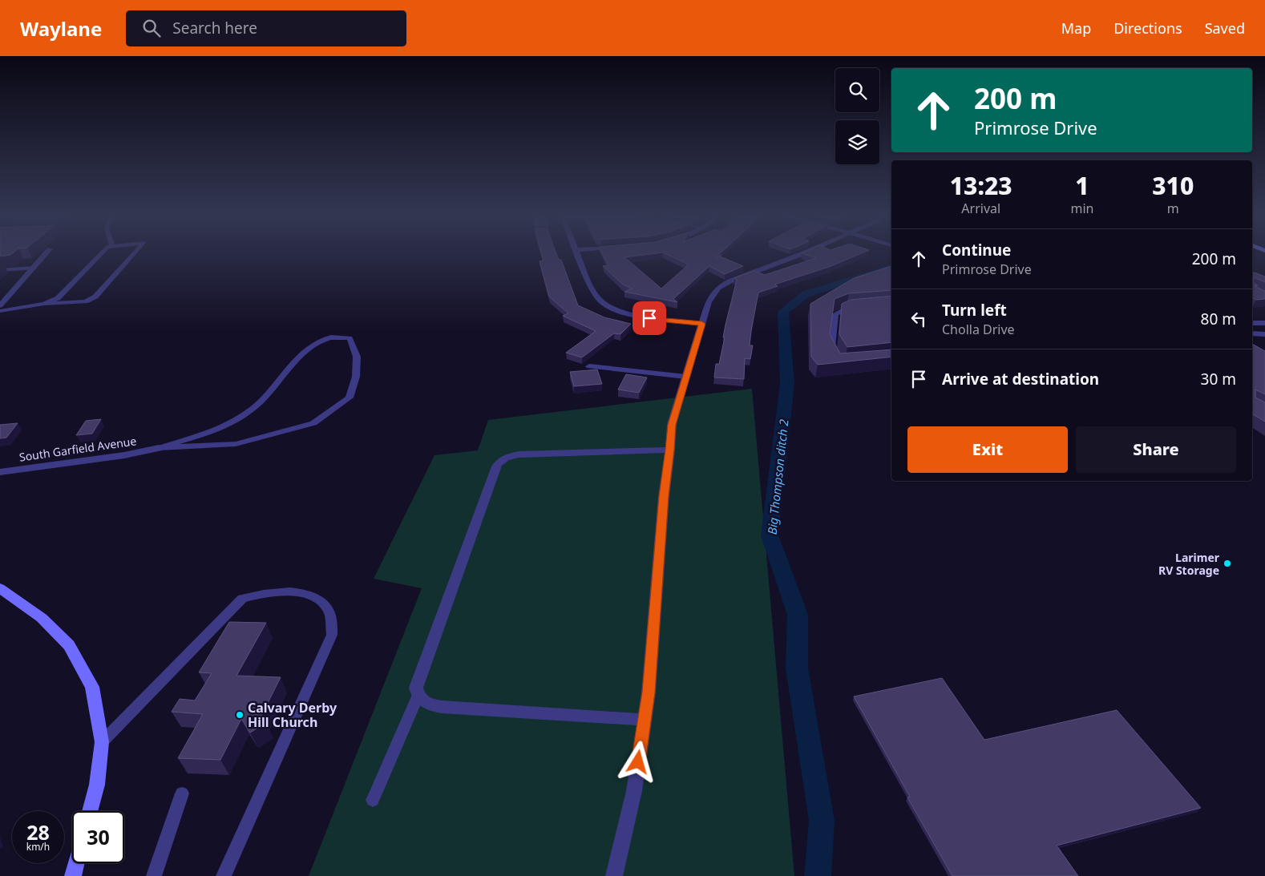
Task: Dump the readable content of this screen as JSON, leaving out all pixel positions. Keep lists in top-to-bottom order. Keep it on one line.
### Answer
{"streets":{"street":["South Garfield Avenue"]},"water":["Big Thompson ditch 2"],"places":["Larimer RV Storage","Calvary Derby Hill Church"],"page":{"header":"Waylane","search":"Search here","nav":["Map","Directions","Saved"],"turn":["200 m","Primrose Drive"],"eta":["13:23","Arrival","1","min","310","m"],"list":[{"name":"Continue","note":"Primrose Drive","value":"200 m"},{"name":"Turn left","note":"Cholla Drive","value":"80 m"},{"name":"Arrive at destination","value":"30 m"}],"buttons":["Exit","Share"],"speed":"28 km/h","limit":"30"}}
